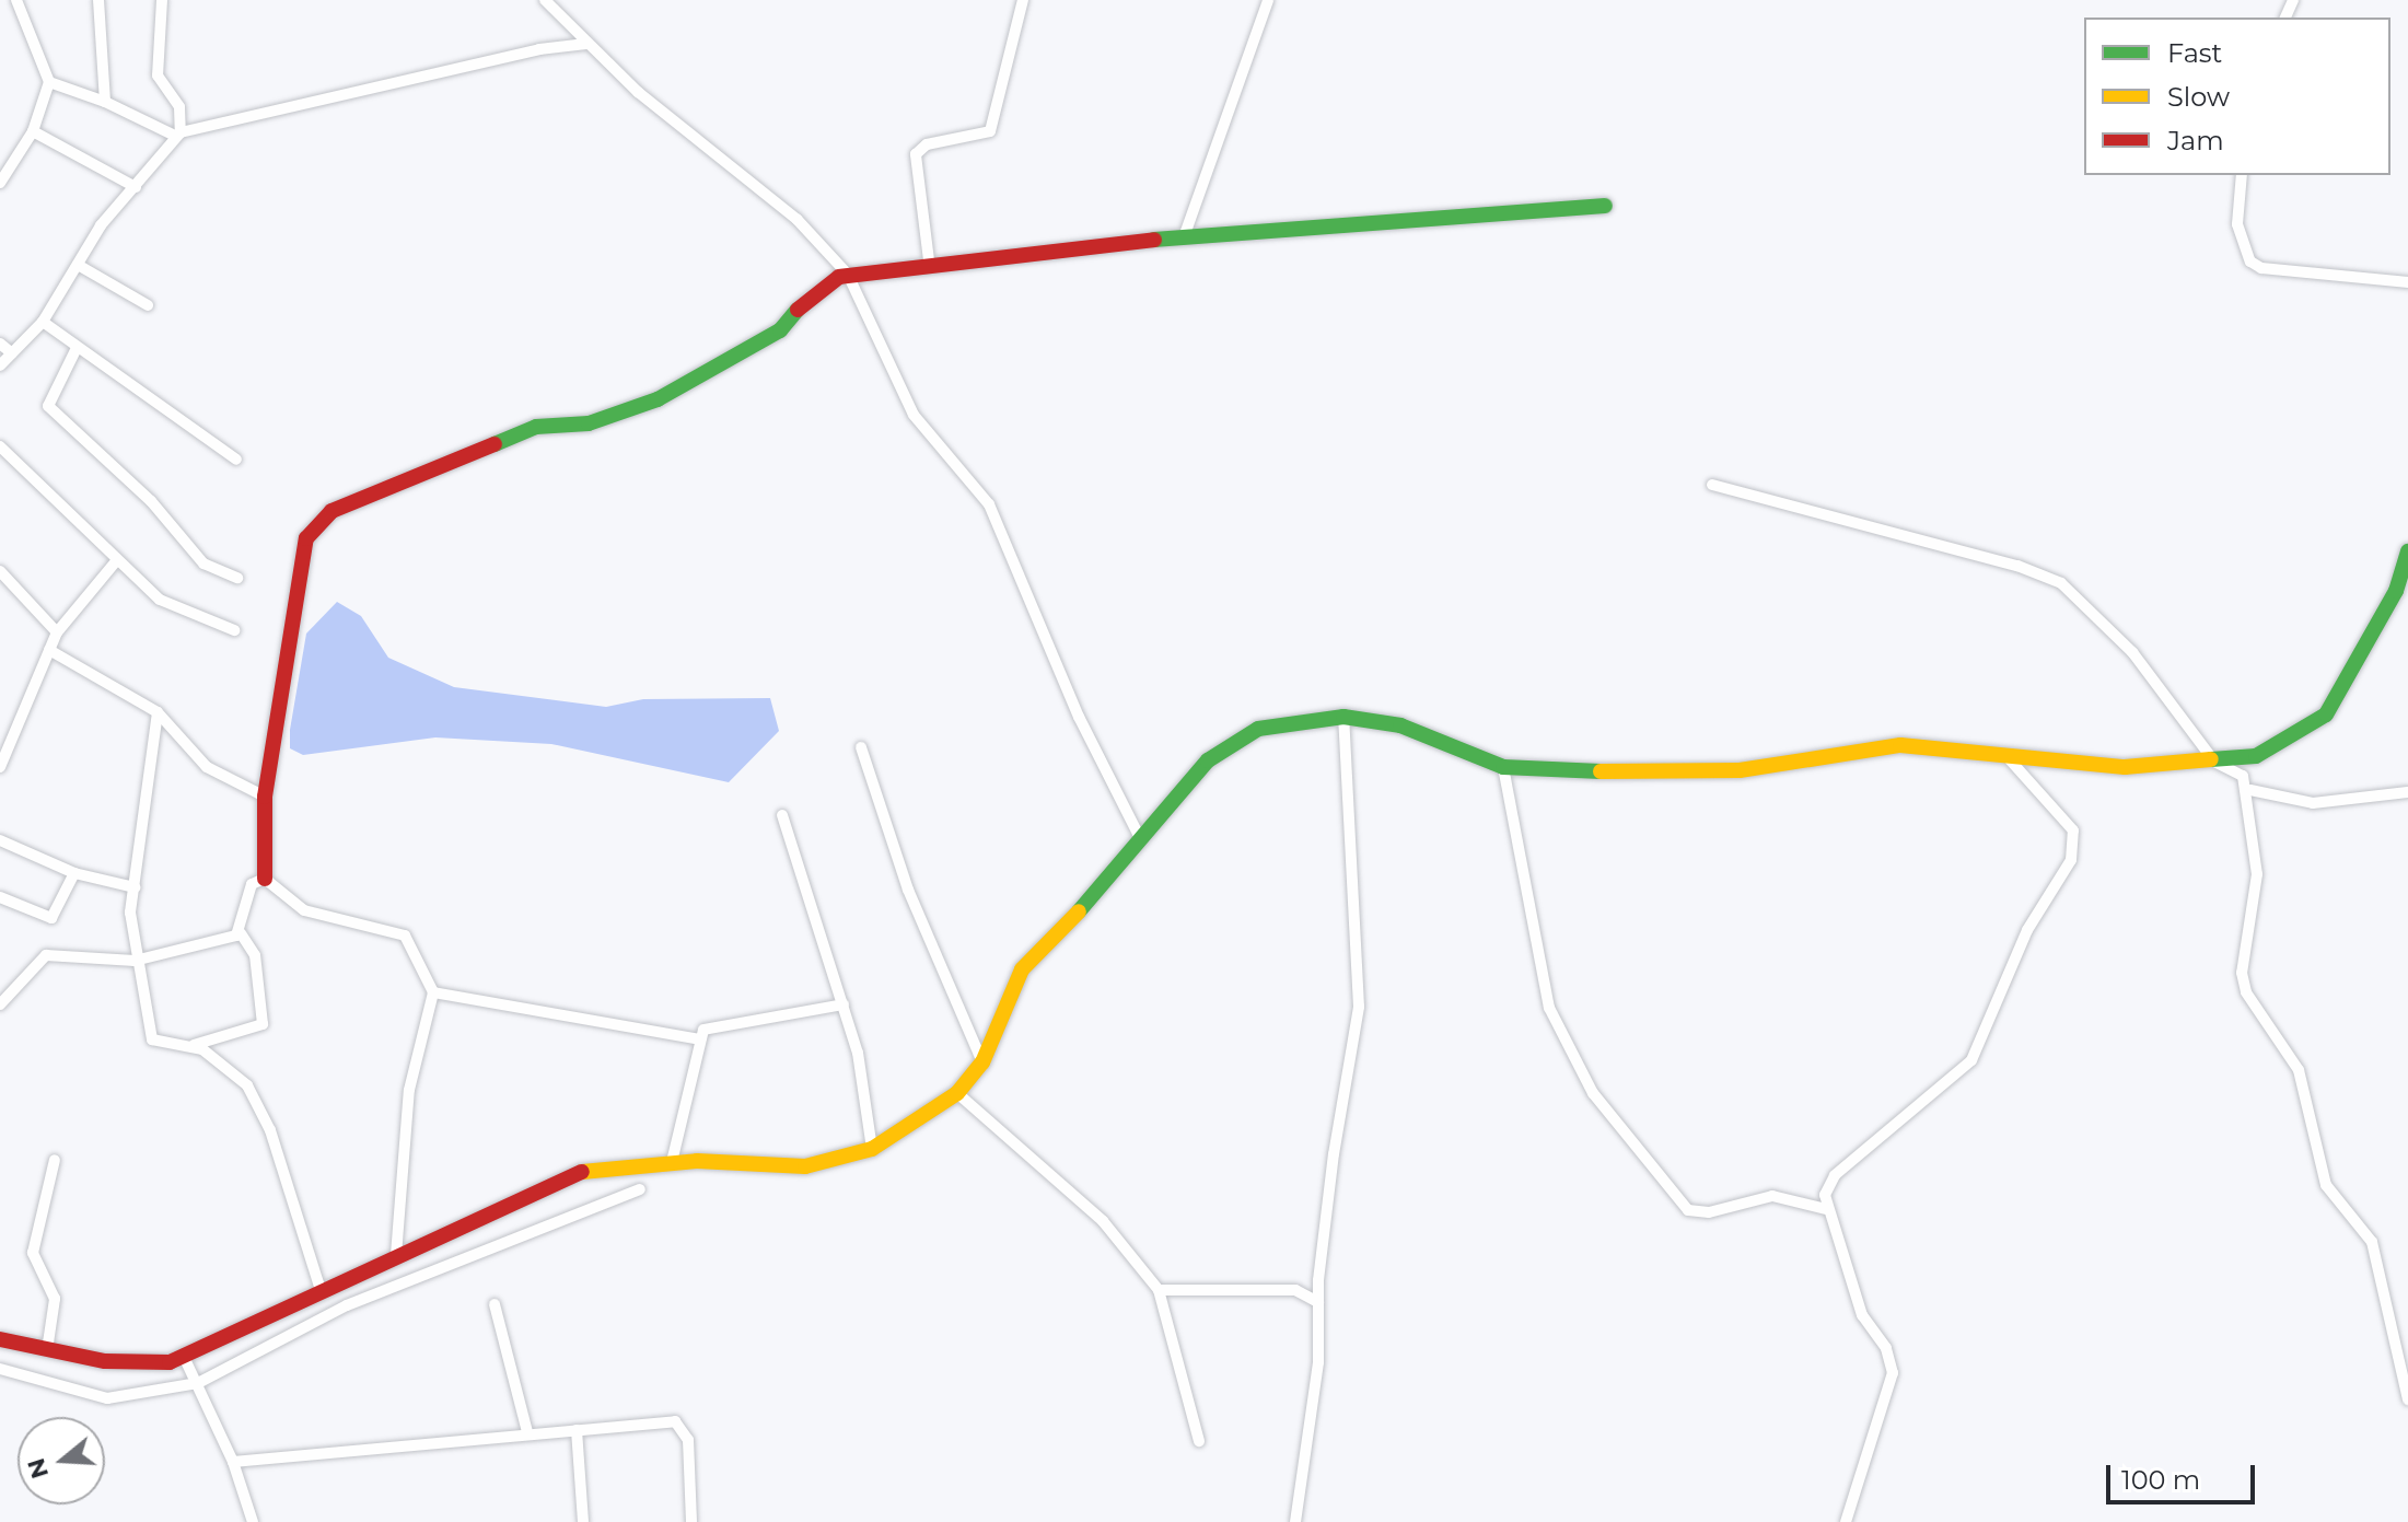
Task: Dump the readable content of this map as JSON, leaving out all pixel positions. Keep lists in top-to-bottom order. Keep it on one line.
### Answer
{"legend":["Fast","Slow","Jam"],"scale_bar":"100 m","north":"left"}
